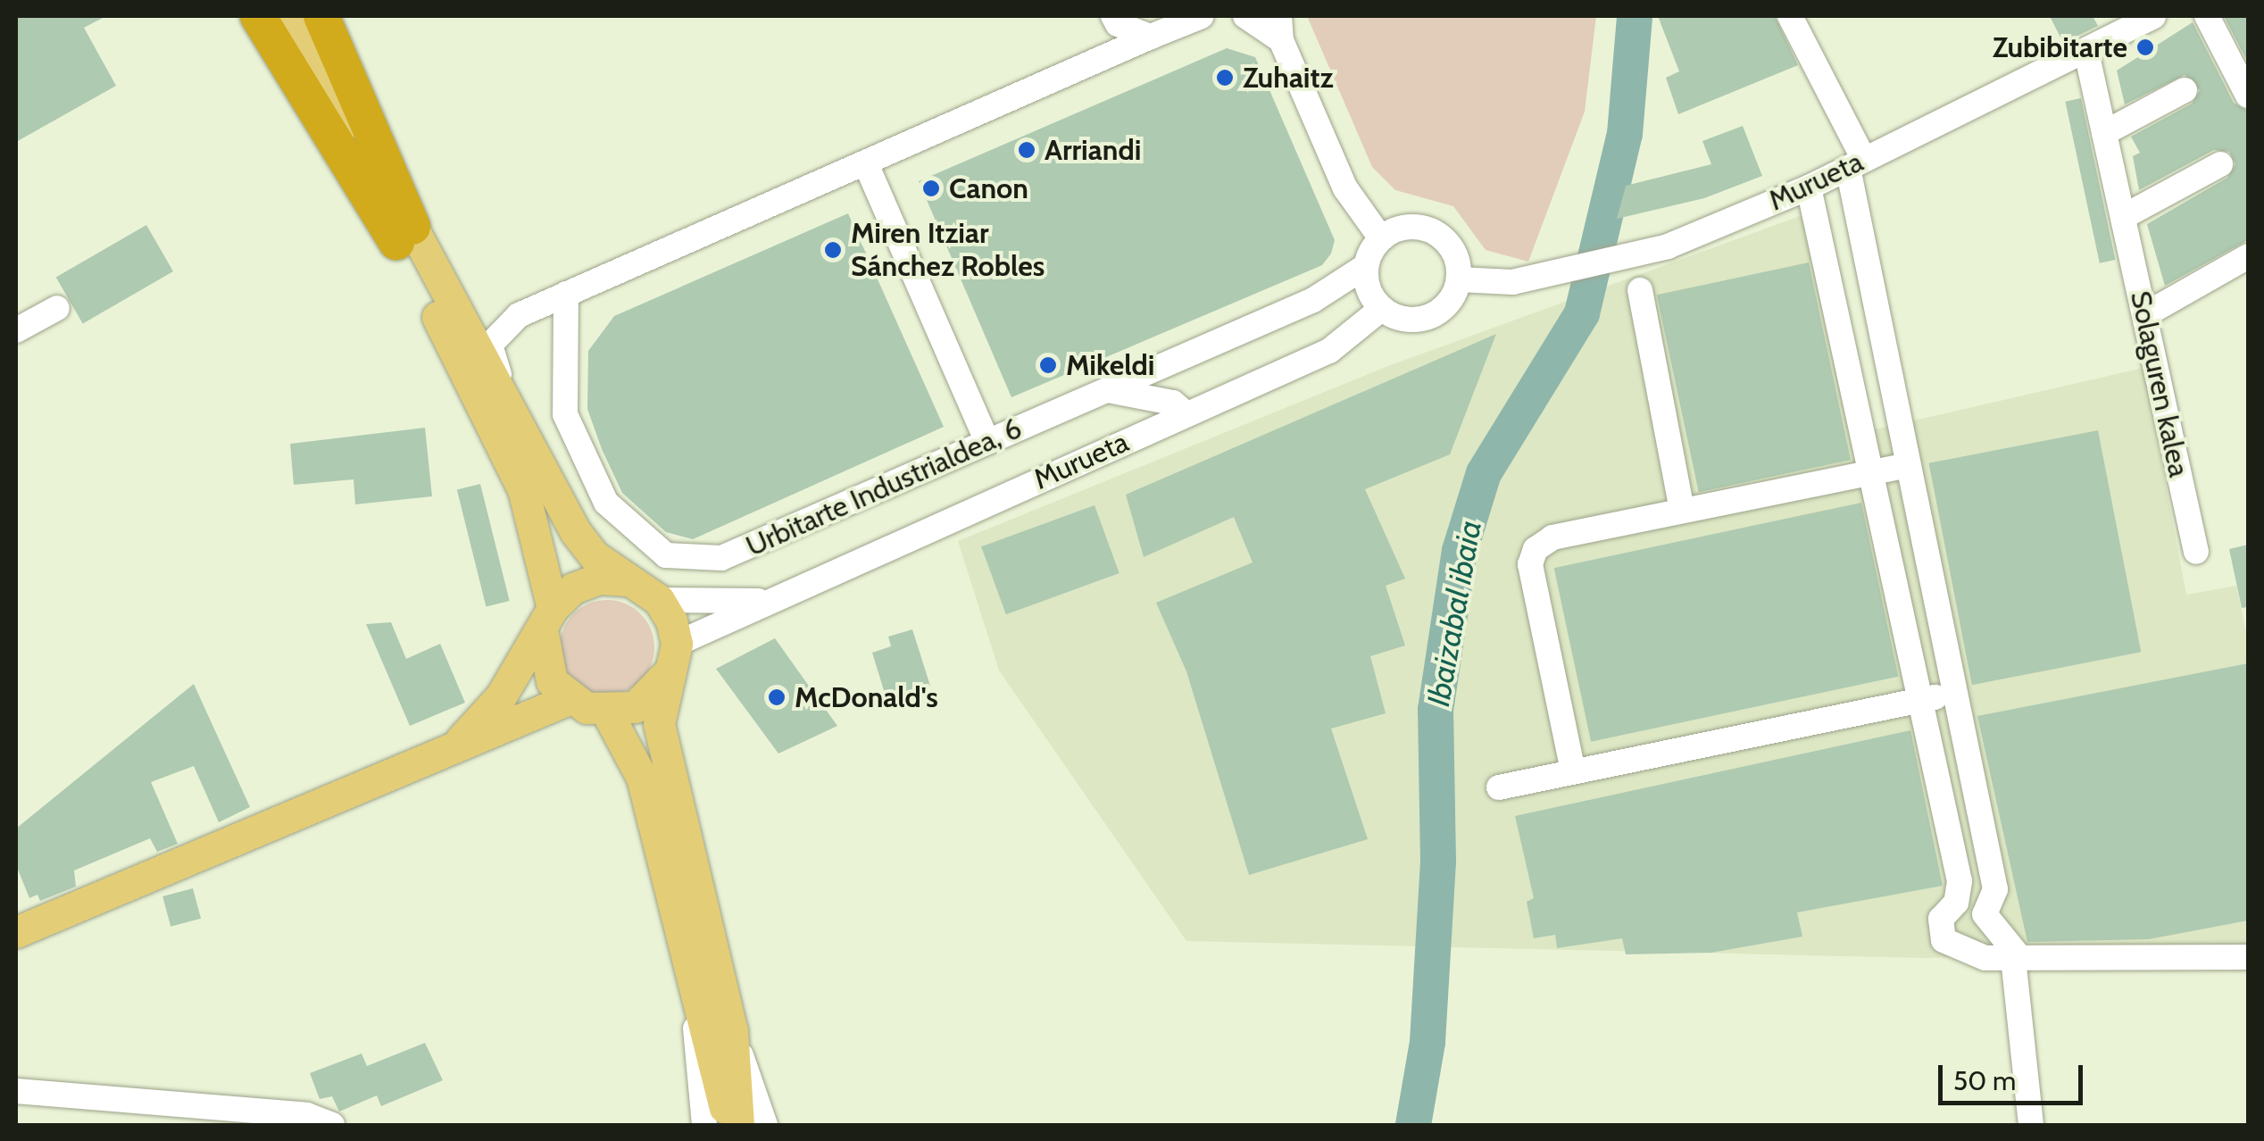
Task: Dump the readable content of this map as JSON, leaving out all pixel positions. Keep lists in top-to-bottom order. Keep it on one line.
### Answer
{"streets":{"street":["Murueta","Solaguren kalea","Urbitarte Industrialdea, 6"]},"crossings":[["Murueta","Solaguren kalea"],["Murueta","Urbitarte Industrialdea, 6"]],"water":["Ibaizabal ibaia"],"places":["Zubibitarte","Zuhaitz","Arriandi","Canon","Miren Itziar Sánchez Robles","Mikeldi","McDonald's"],"scale_bar":"50 m"}
